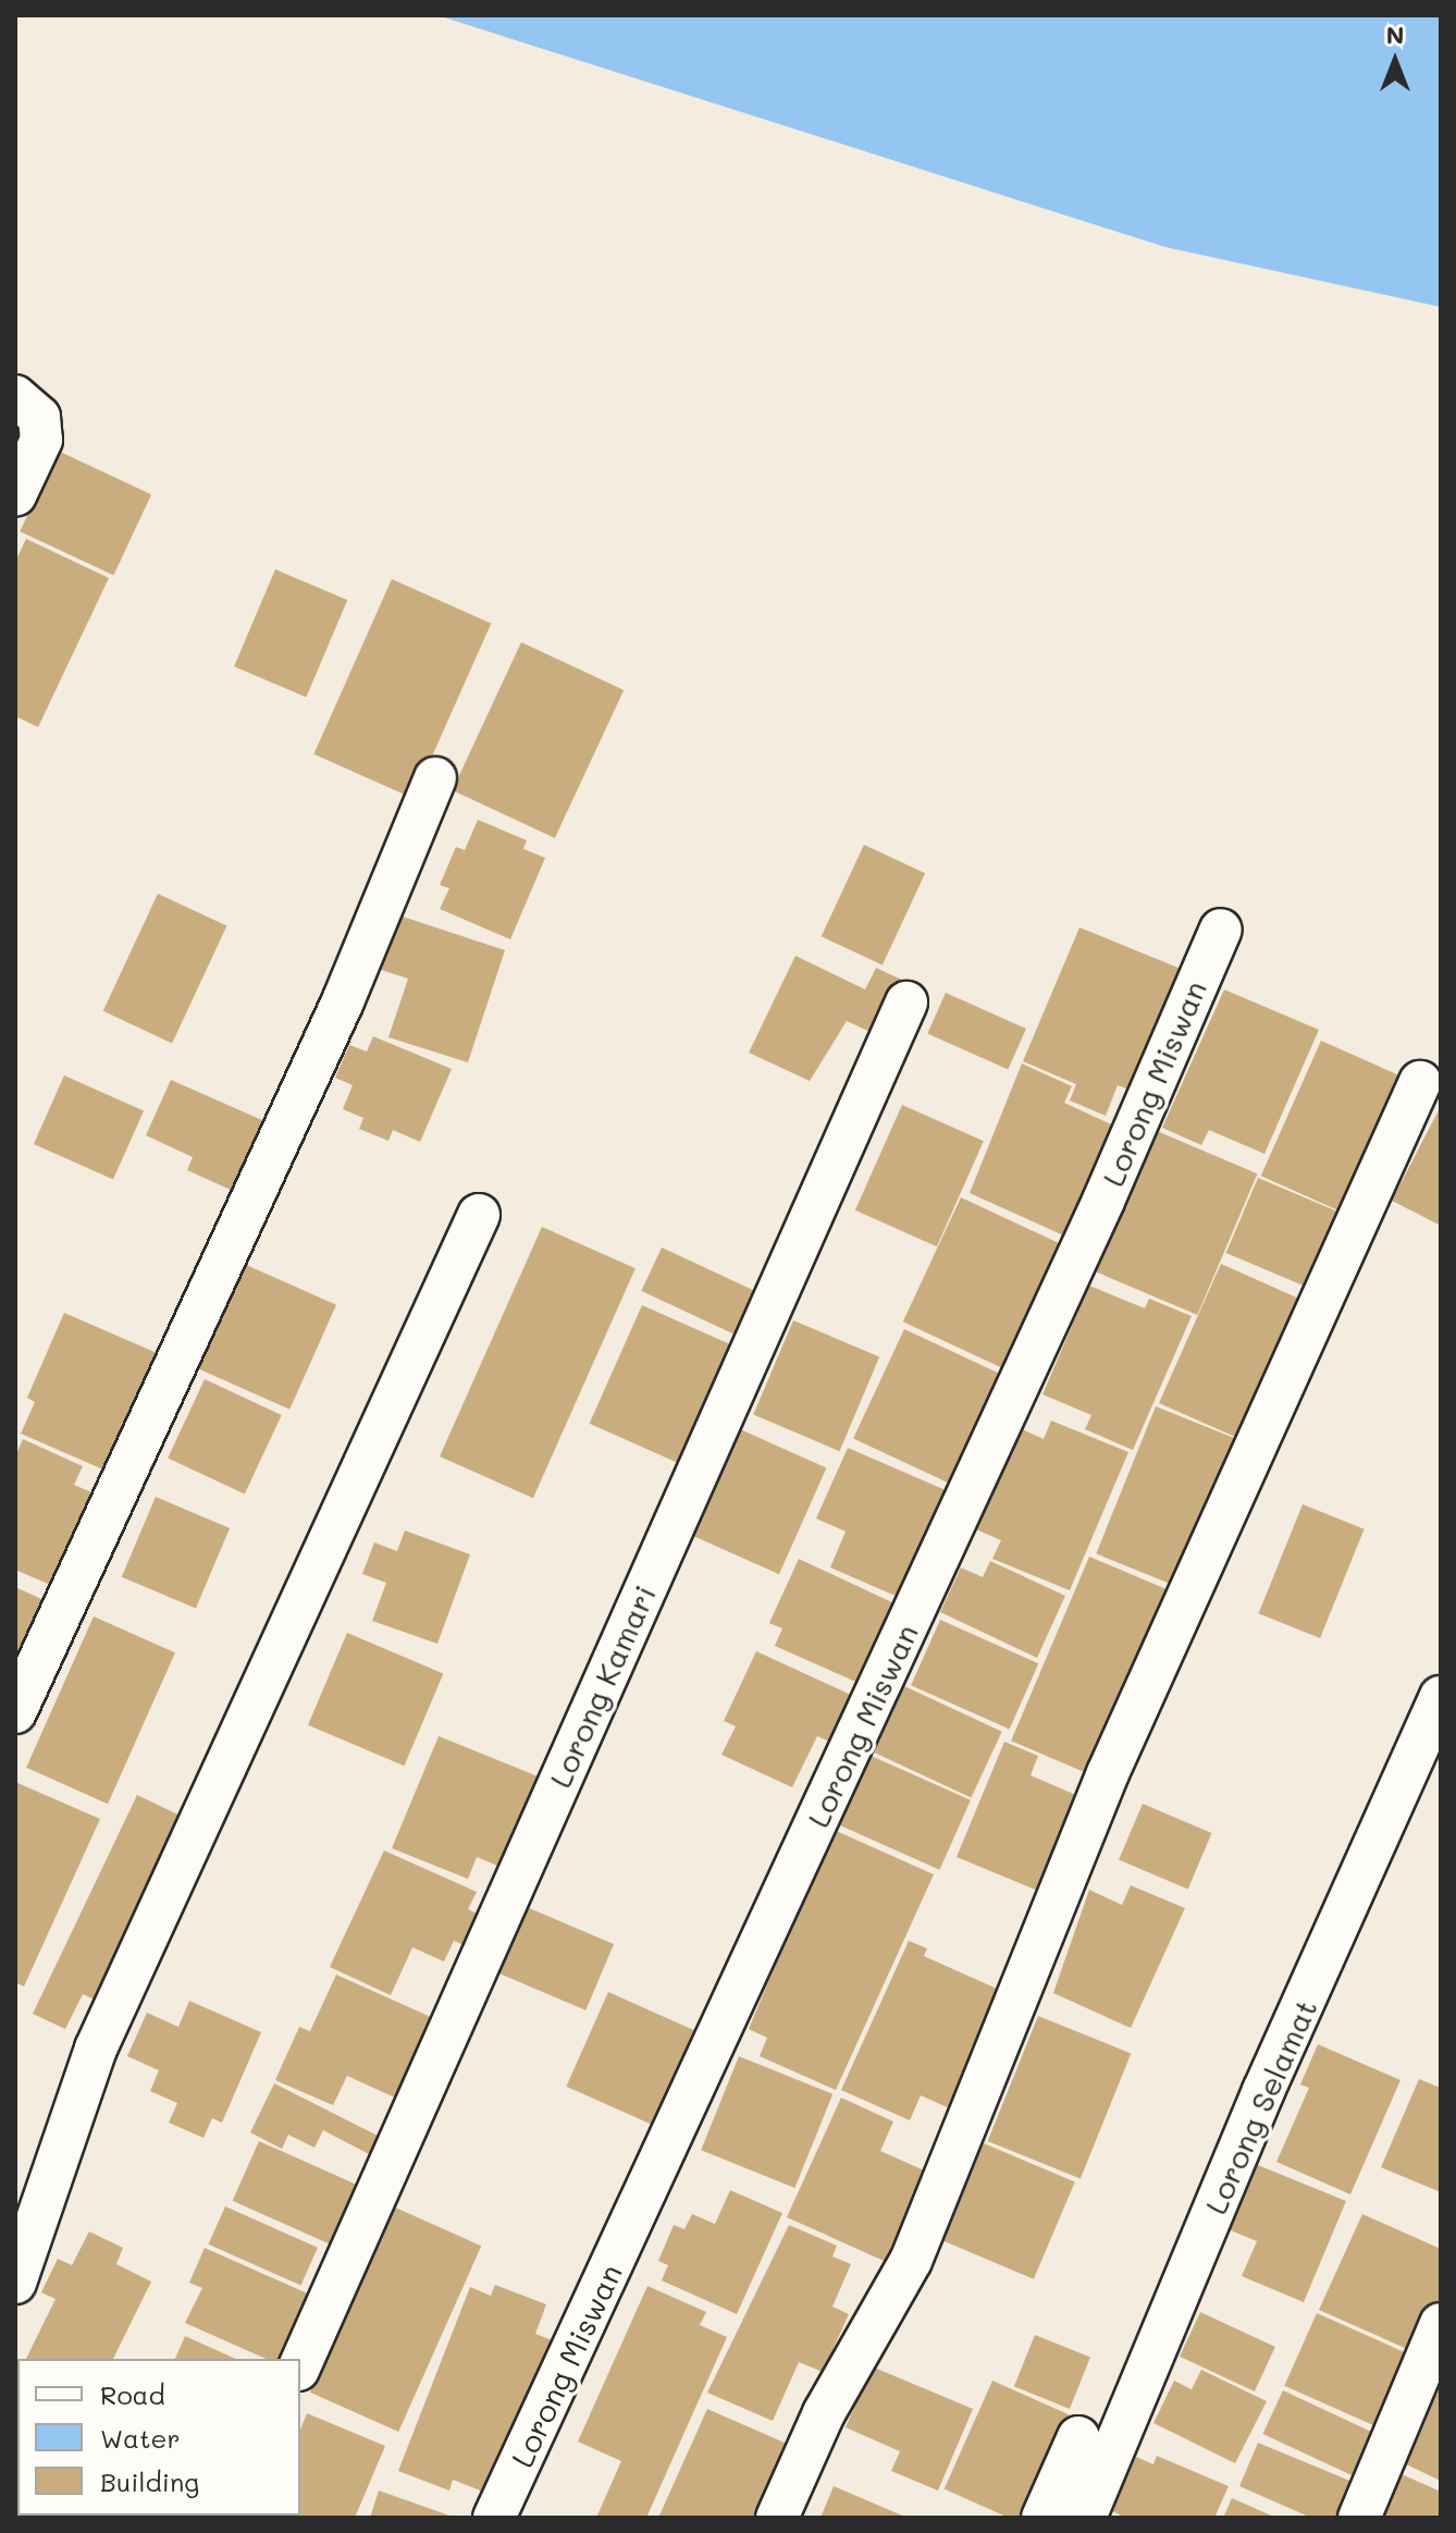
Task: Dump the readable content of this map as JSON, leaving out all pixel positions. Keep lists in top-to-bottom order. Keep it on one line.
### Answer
{"streets":{"street":["Lorong Miswan","Lorong Kamari","Lorong Selamat"]},"legend":["Road","Water","Building"],"north":"top"}
